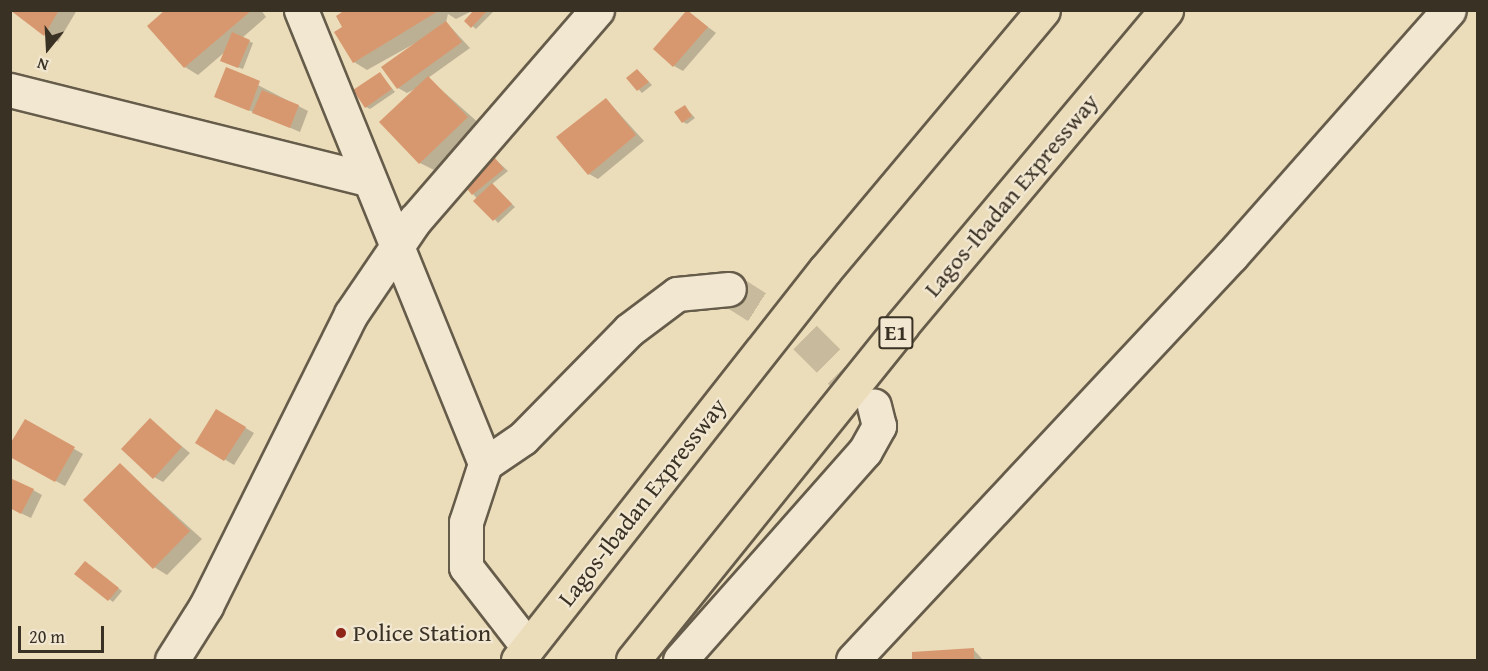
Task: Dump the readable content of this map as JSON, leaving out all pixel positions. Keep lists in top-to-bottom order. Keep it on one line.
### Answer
{"streets":{"highway":["Lagos-Ibadan Expressway","E1"]},"places":["Police Station"],"scale_bar":"20 m","north":"bottom"}
